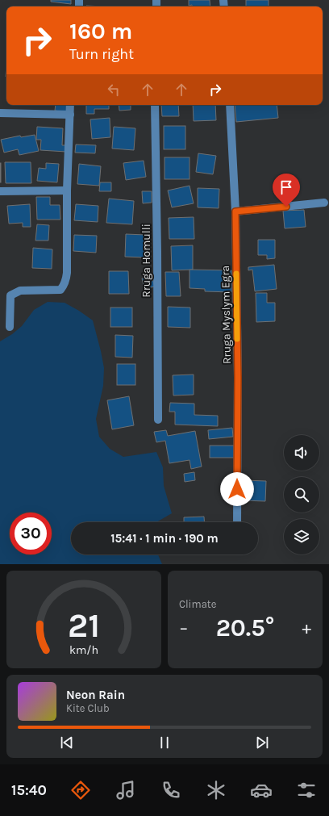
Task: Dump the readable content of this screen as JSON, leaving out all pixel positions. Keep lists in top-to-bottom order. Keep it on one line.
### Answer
{"streets":{"street":["Rruga Homulli","Rruga Myslym Egra"]},"page":{"turn":["160 m","Turn right"],"limit":"30","trip":"15:41 · 1 min · 190 m","tile":"Climate","heat":["−","20.5°","+"],"song":["Neon Rain","Kite Club"],"tabs":"15:40","gauge":["21","km/h"]}}
